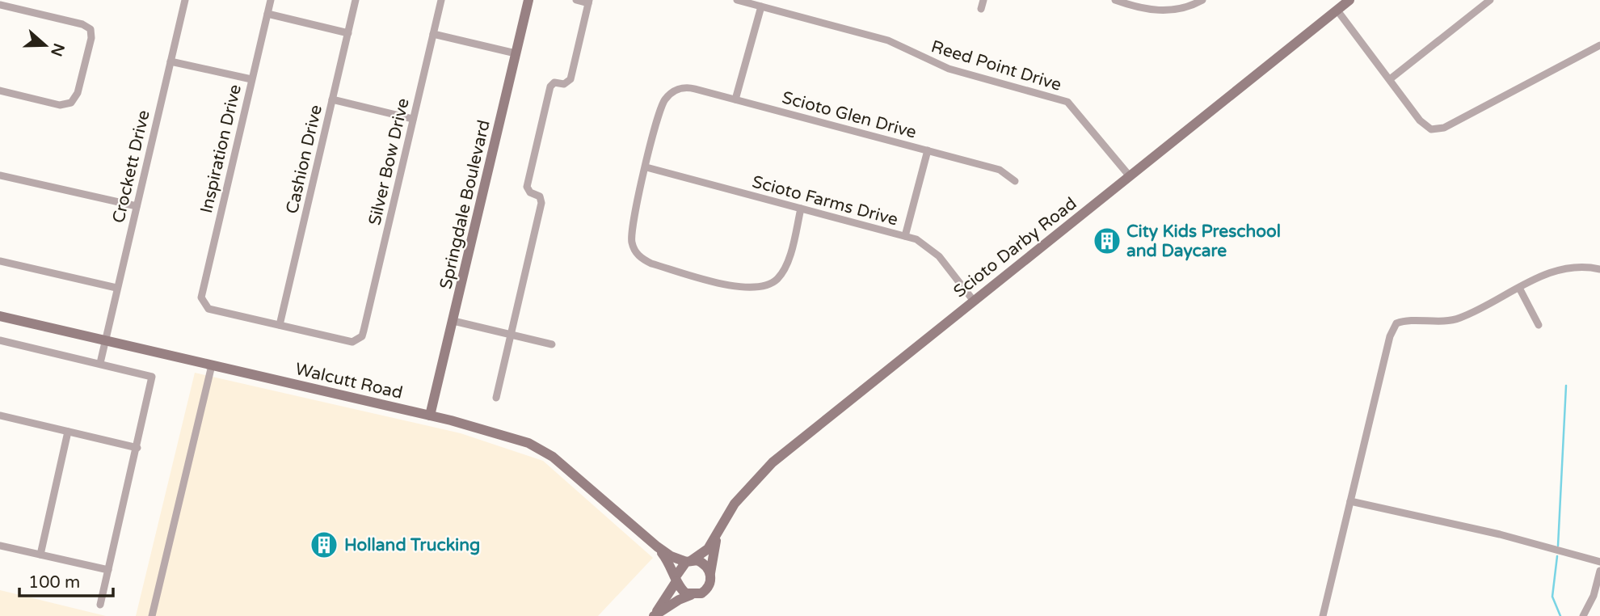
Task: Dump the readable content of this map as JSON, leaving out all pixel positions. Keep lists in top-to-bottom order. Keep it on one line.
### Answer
{"streets":{"street":["Reed Point Drive","Scioto Glen Drive","Inspiration Drive","Cashion Drive","Silver Bow Drive","Crockett Drive","Scioto Farms Drive","Springdale Boulevard","Scioto Darby Road","Walcutt Road"]},"crossings":[["Reed Point Drive","Scioto Darby Road"],["Scioto Glen Drive","Scioto Farms Drive"],["Inspiration Drive","Cashion Drive"],["Inspiration Drive","Silver Bow Drive"],["Cashion Drive","Silver Bow Drive"],["Crockett Drive","Walcutt Road"],["Scioto Farms Drive","Scioto Darby Road"],["Springdale Boulevard","Walcutt Road"],["Scioto Darby Road","Walcutt Road"]],"places":{"building":["City Kids Preschool and Daycare","Holland Trucking"]},"scale_bar":"100 m","north":"right"}
